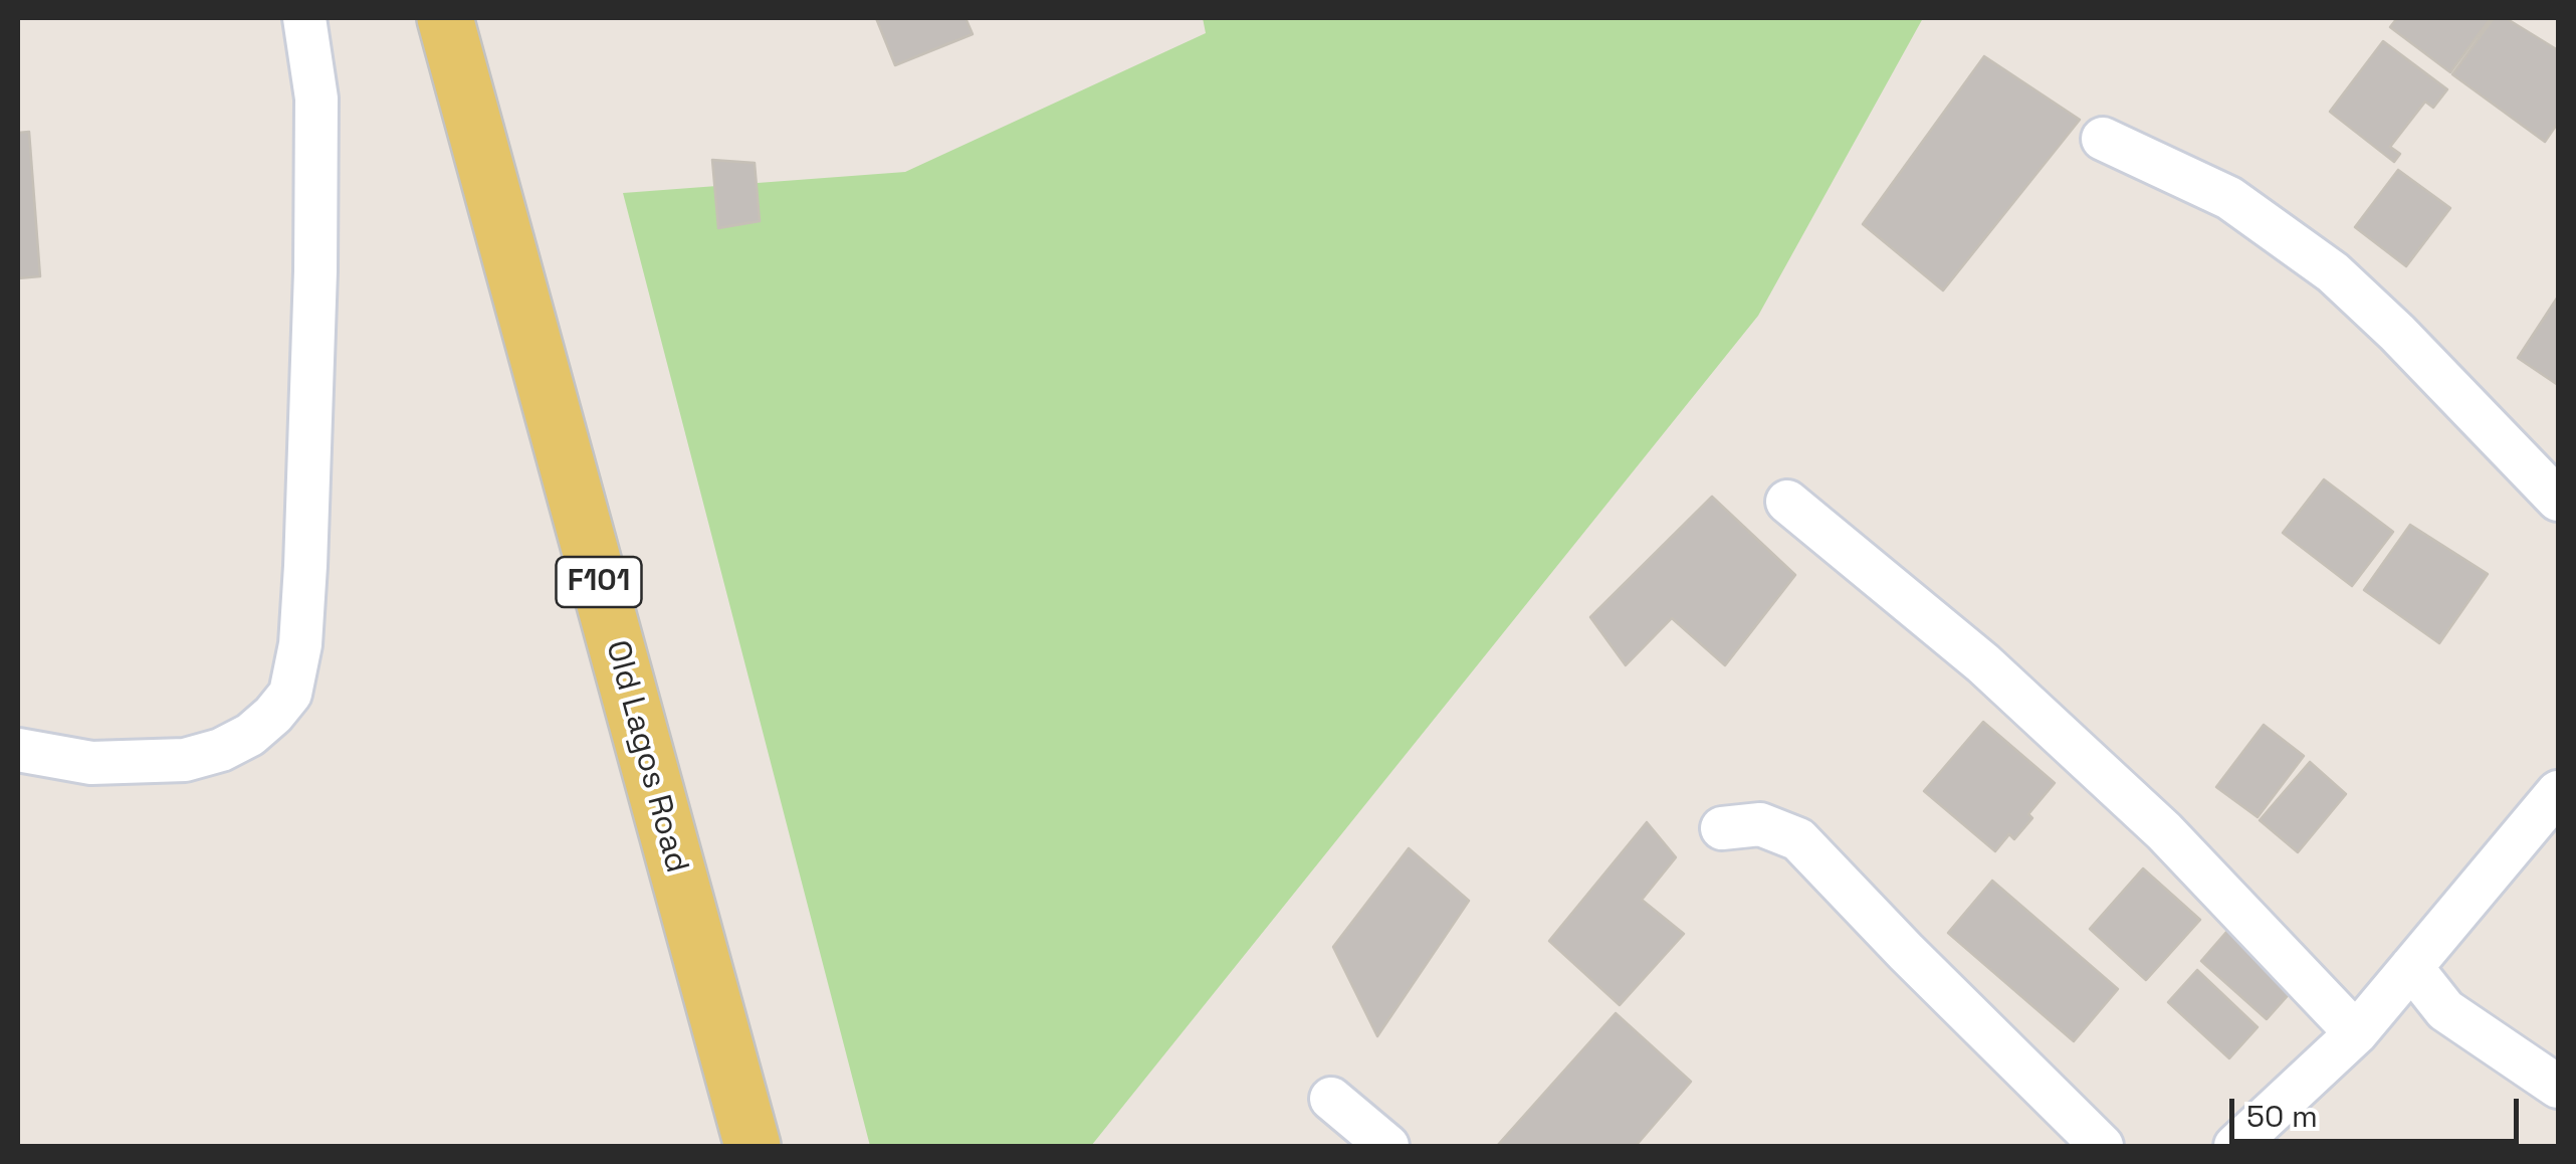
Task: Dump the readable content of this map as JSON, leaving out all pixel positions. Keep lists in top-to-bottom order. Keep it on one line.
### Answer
{"streets":{"main road":["F101","Old Lagos Road"]},"scale_bar":"50 m"}
